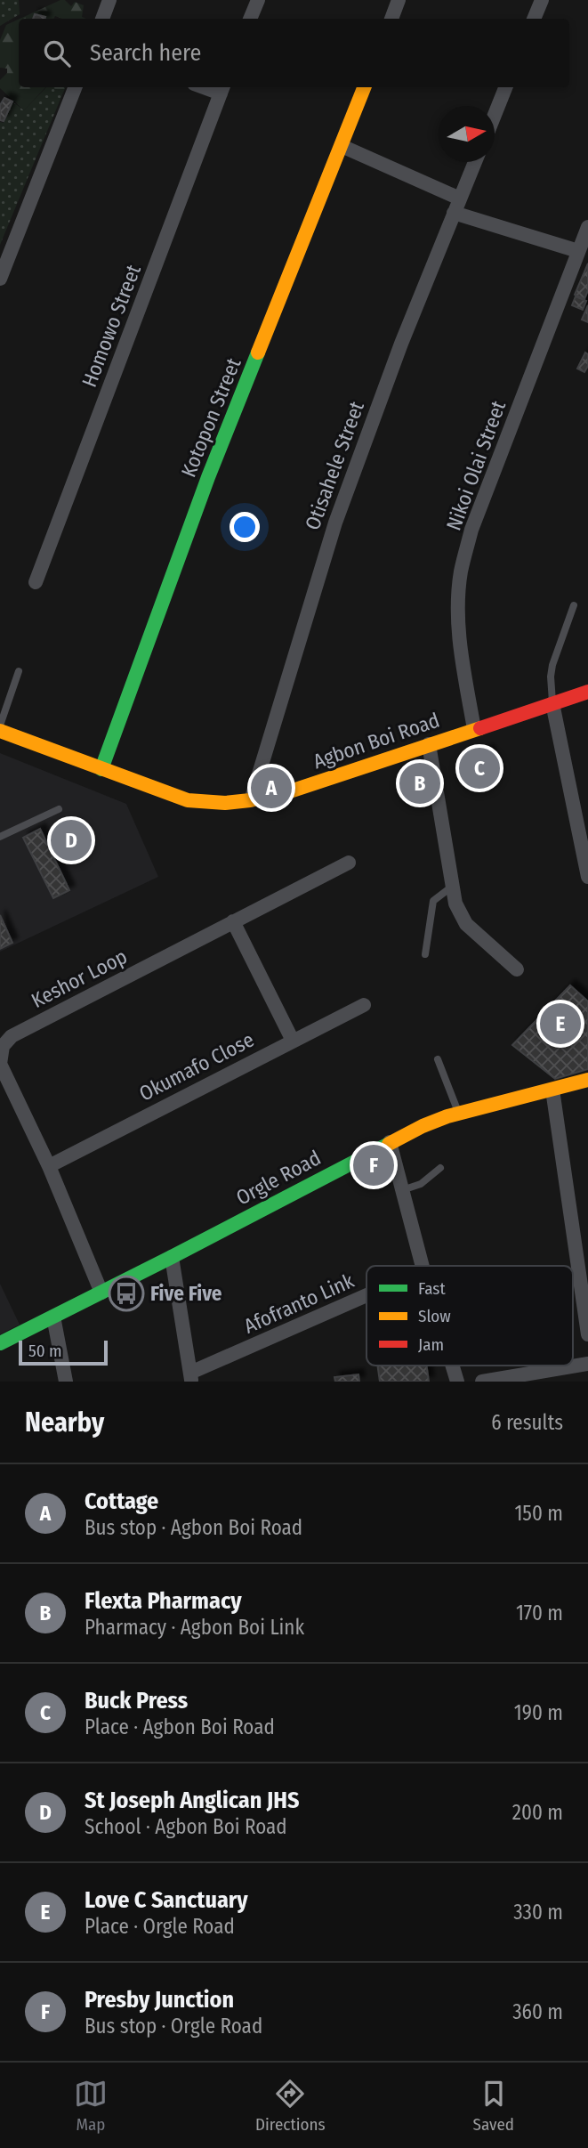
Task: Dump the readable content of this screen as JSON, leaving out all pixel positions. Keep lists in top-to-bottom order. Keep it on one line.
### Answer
{"streets":{"street":["Homowo Street","Kotopon Street","Otisahele Street","Nikoi Olai Street","Agbon Boi Road","Keshor Loop","Okumafo Close","Orgle Road","Afofranto Link"]},"crossings":[["Kotopon Street","Agbon Boi Road"],["Otisahele Street","Agbon Boi Road"],["Nikoi Olai Street","Agbon Boi Road"],["Keshor Loop","Okumafo Close"],["Keshor Loop","Orgle Road"]],"places":{"bus stop":["Five Five"]},"legend":["Fast","Slow","Jam"],"scale_bar":"50 m","north":"right","page":{"search":"Search here","pins":["C","B","A","D","E","F"],"scale":"50 m","heading":["Nearby","6 results"],"list":[{"mark":"A","name":"Cottage","note":"Bus stop · Agbon Boi Road","value":"150 m"},{"mark":"B","name":"Flexta Pharmacy","note":"Pharmacy · Agbon Boi Link","value":"170 m"},{"mark":"C","name":"Buck Press","note":"Place · Agbon Boi Road","value":"190 m"},{"mark":"D","name":"St Joseph Anglican JHS","note":"School · Agbon Boi Road","value":"200 m"},{"mark":"E","name":"Love C Sanctuary","note":"Place · Orgle Road","value":"330 m"},{"mark":"F","name":"Presby Junction","note":"Bus stop · Orgle Road","value":"360 m"}],"nav":["Map","Directions","Saved"]}}
